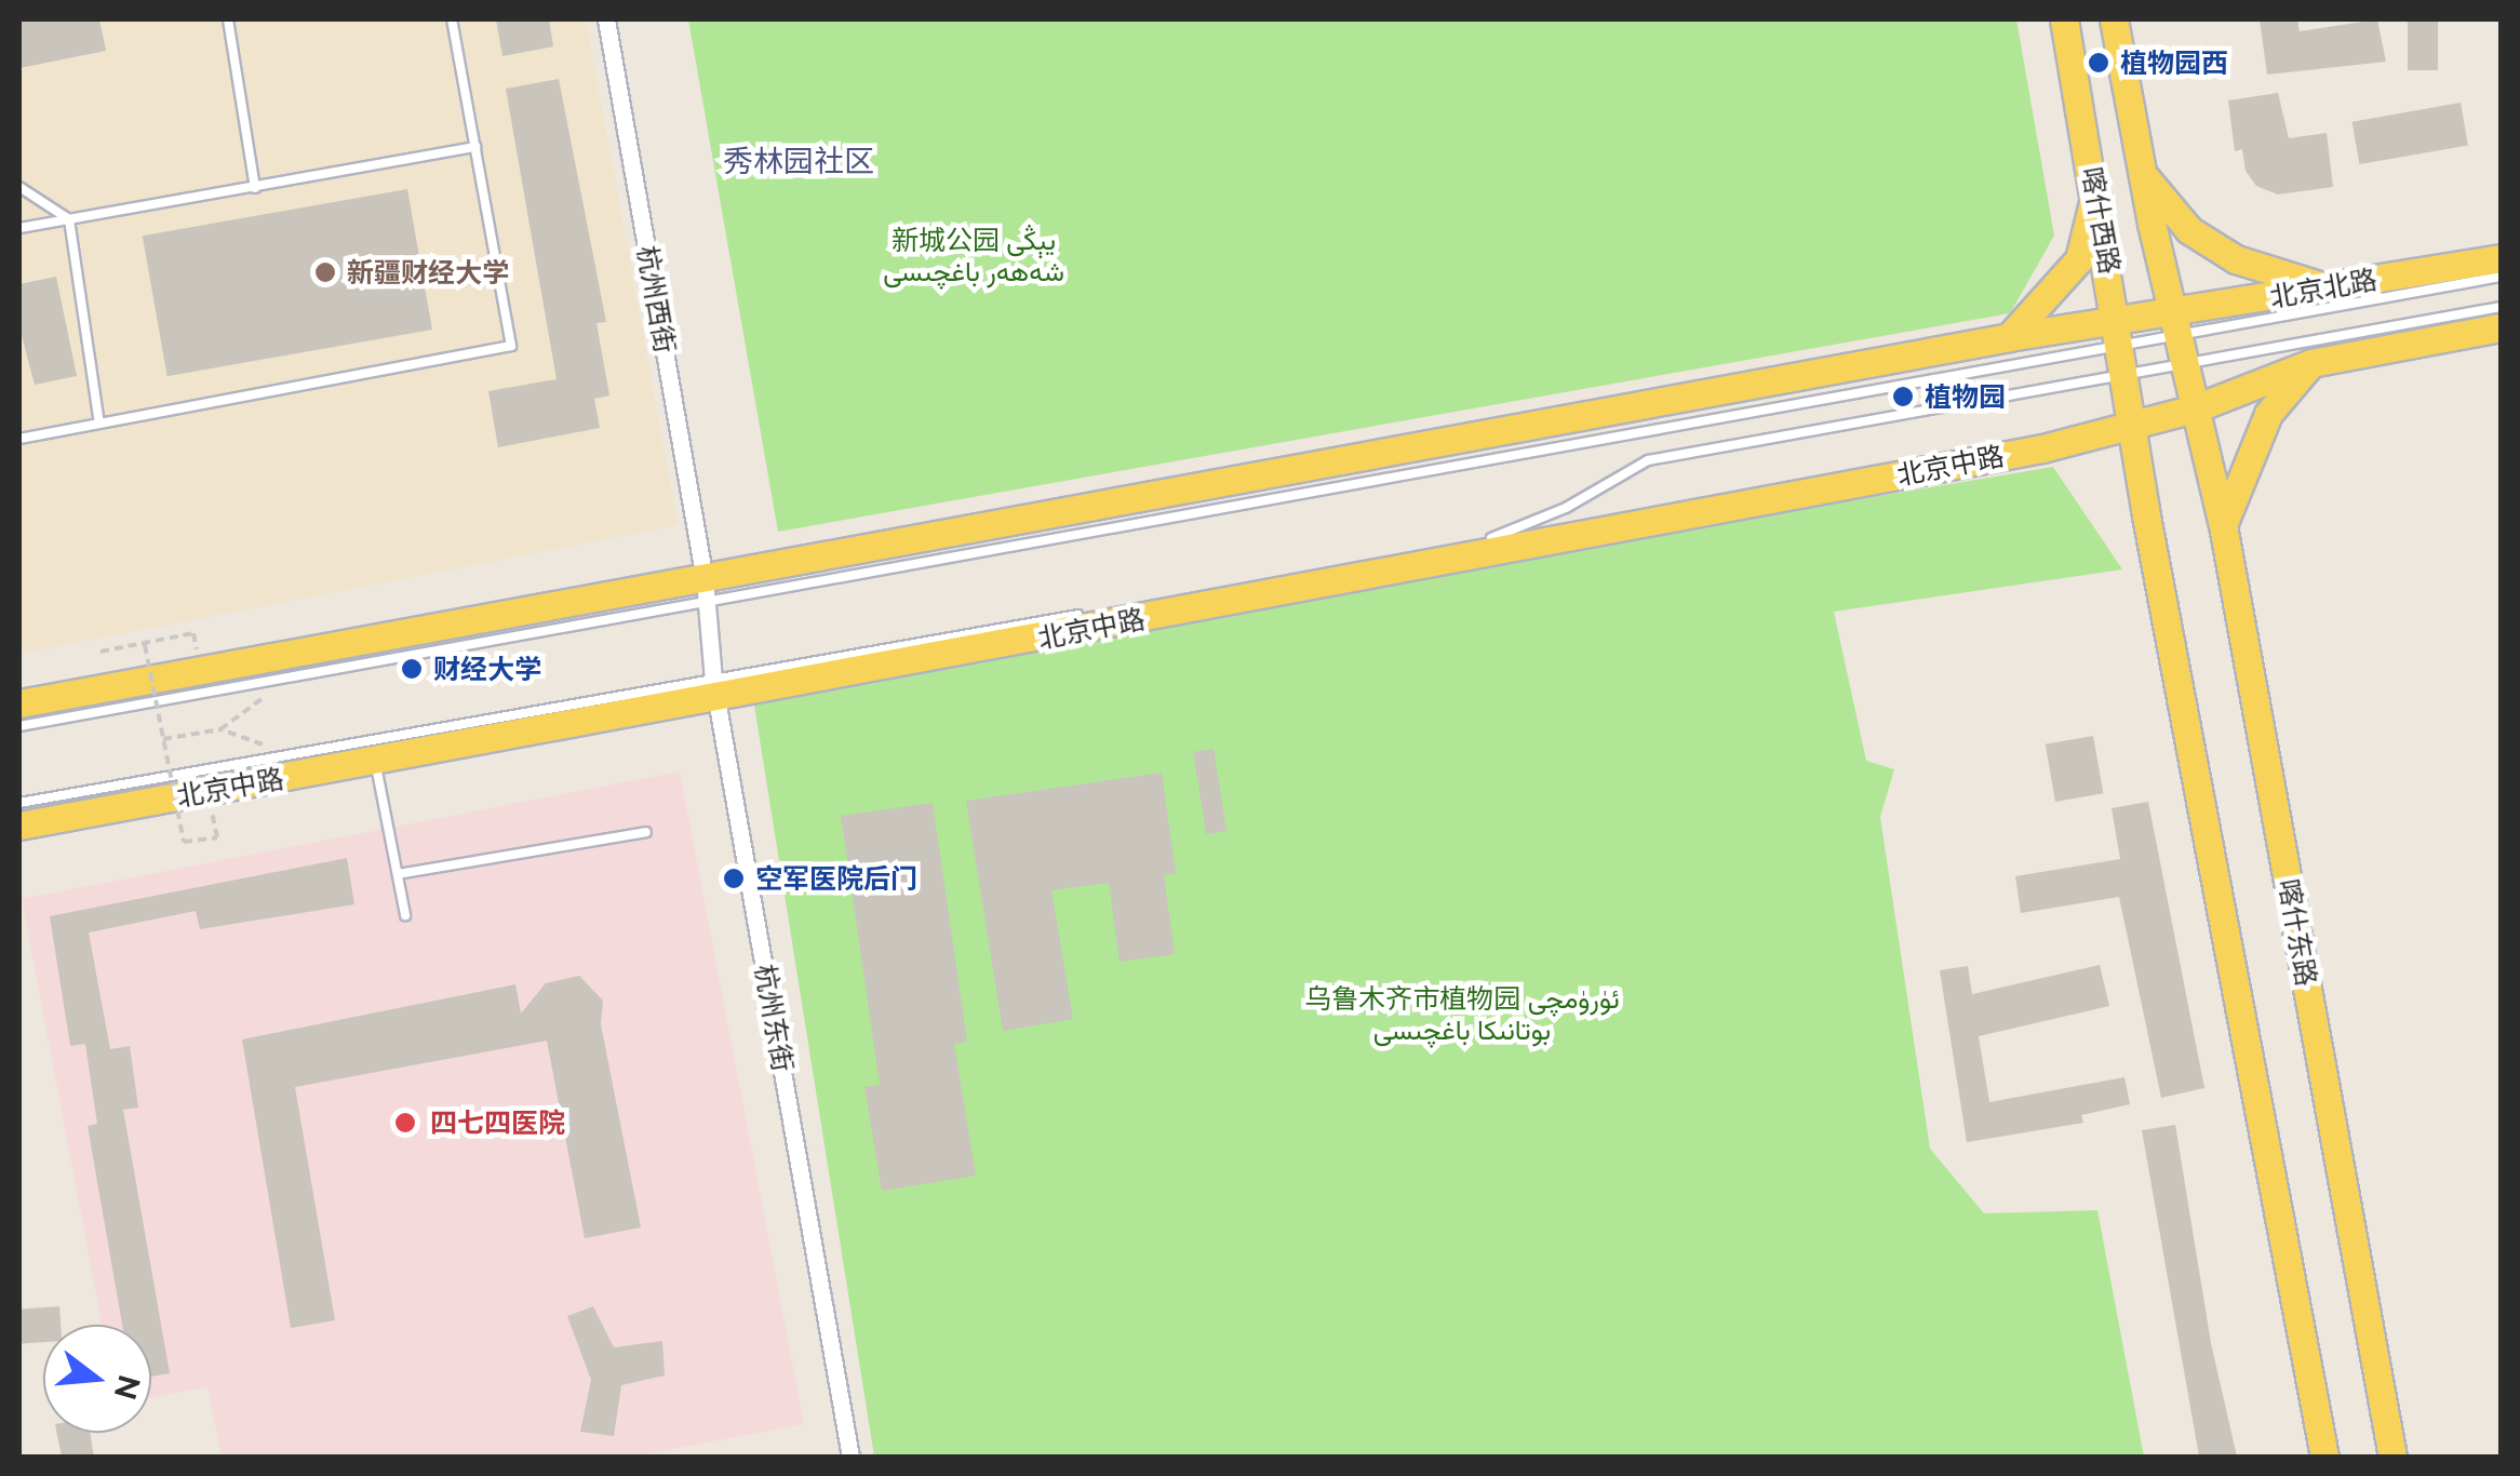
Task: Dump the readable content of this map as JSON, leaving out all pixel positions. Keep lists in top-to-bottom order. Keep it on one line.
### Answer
{"streets":{"main road":["喀什西路","北京北路","北京中路","喀什东路"],"street":["杭州西街","杭州东街"]},"crossings":[["喀什西路","北京北路"],["喀什西路","北京中路"],["喀什西路","喀什东路"],["杭州西街","杭州东街"],["北京中路","杭州东街"]],"districts":["秀林园社区"],"parks":["新城公园 يېڭى شەھەر باغچىسى","乌鲁木齐市植物园 ئۈرۈمچى بوتانىكا باغچىسى"],"places":["植物园西","新疆财经大学","植物园","财经大学","空军医院后门","四七四医院"],"north":"right"}
